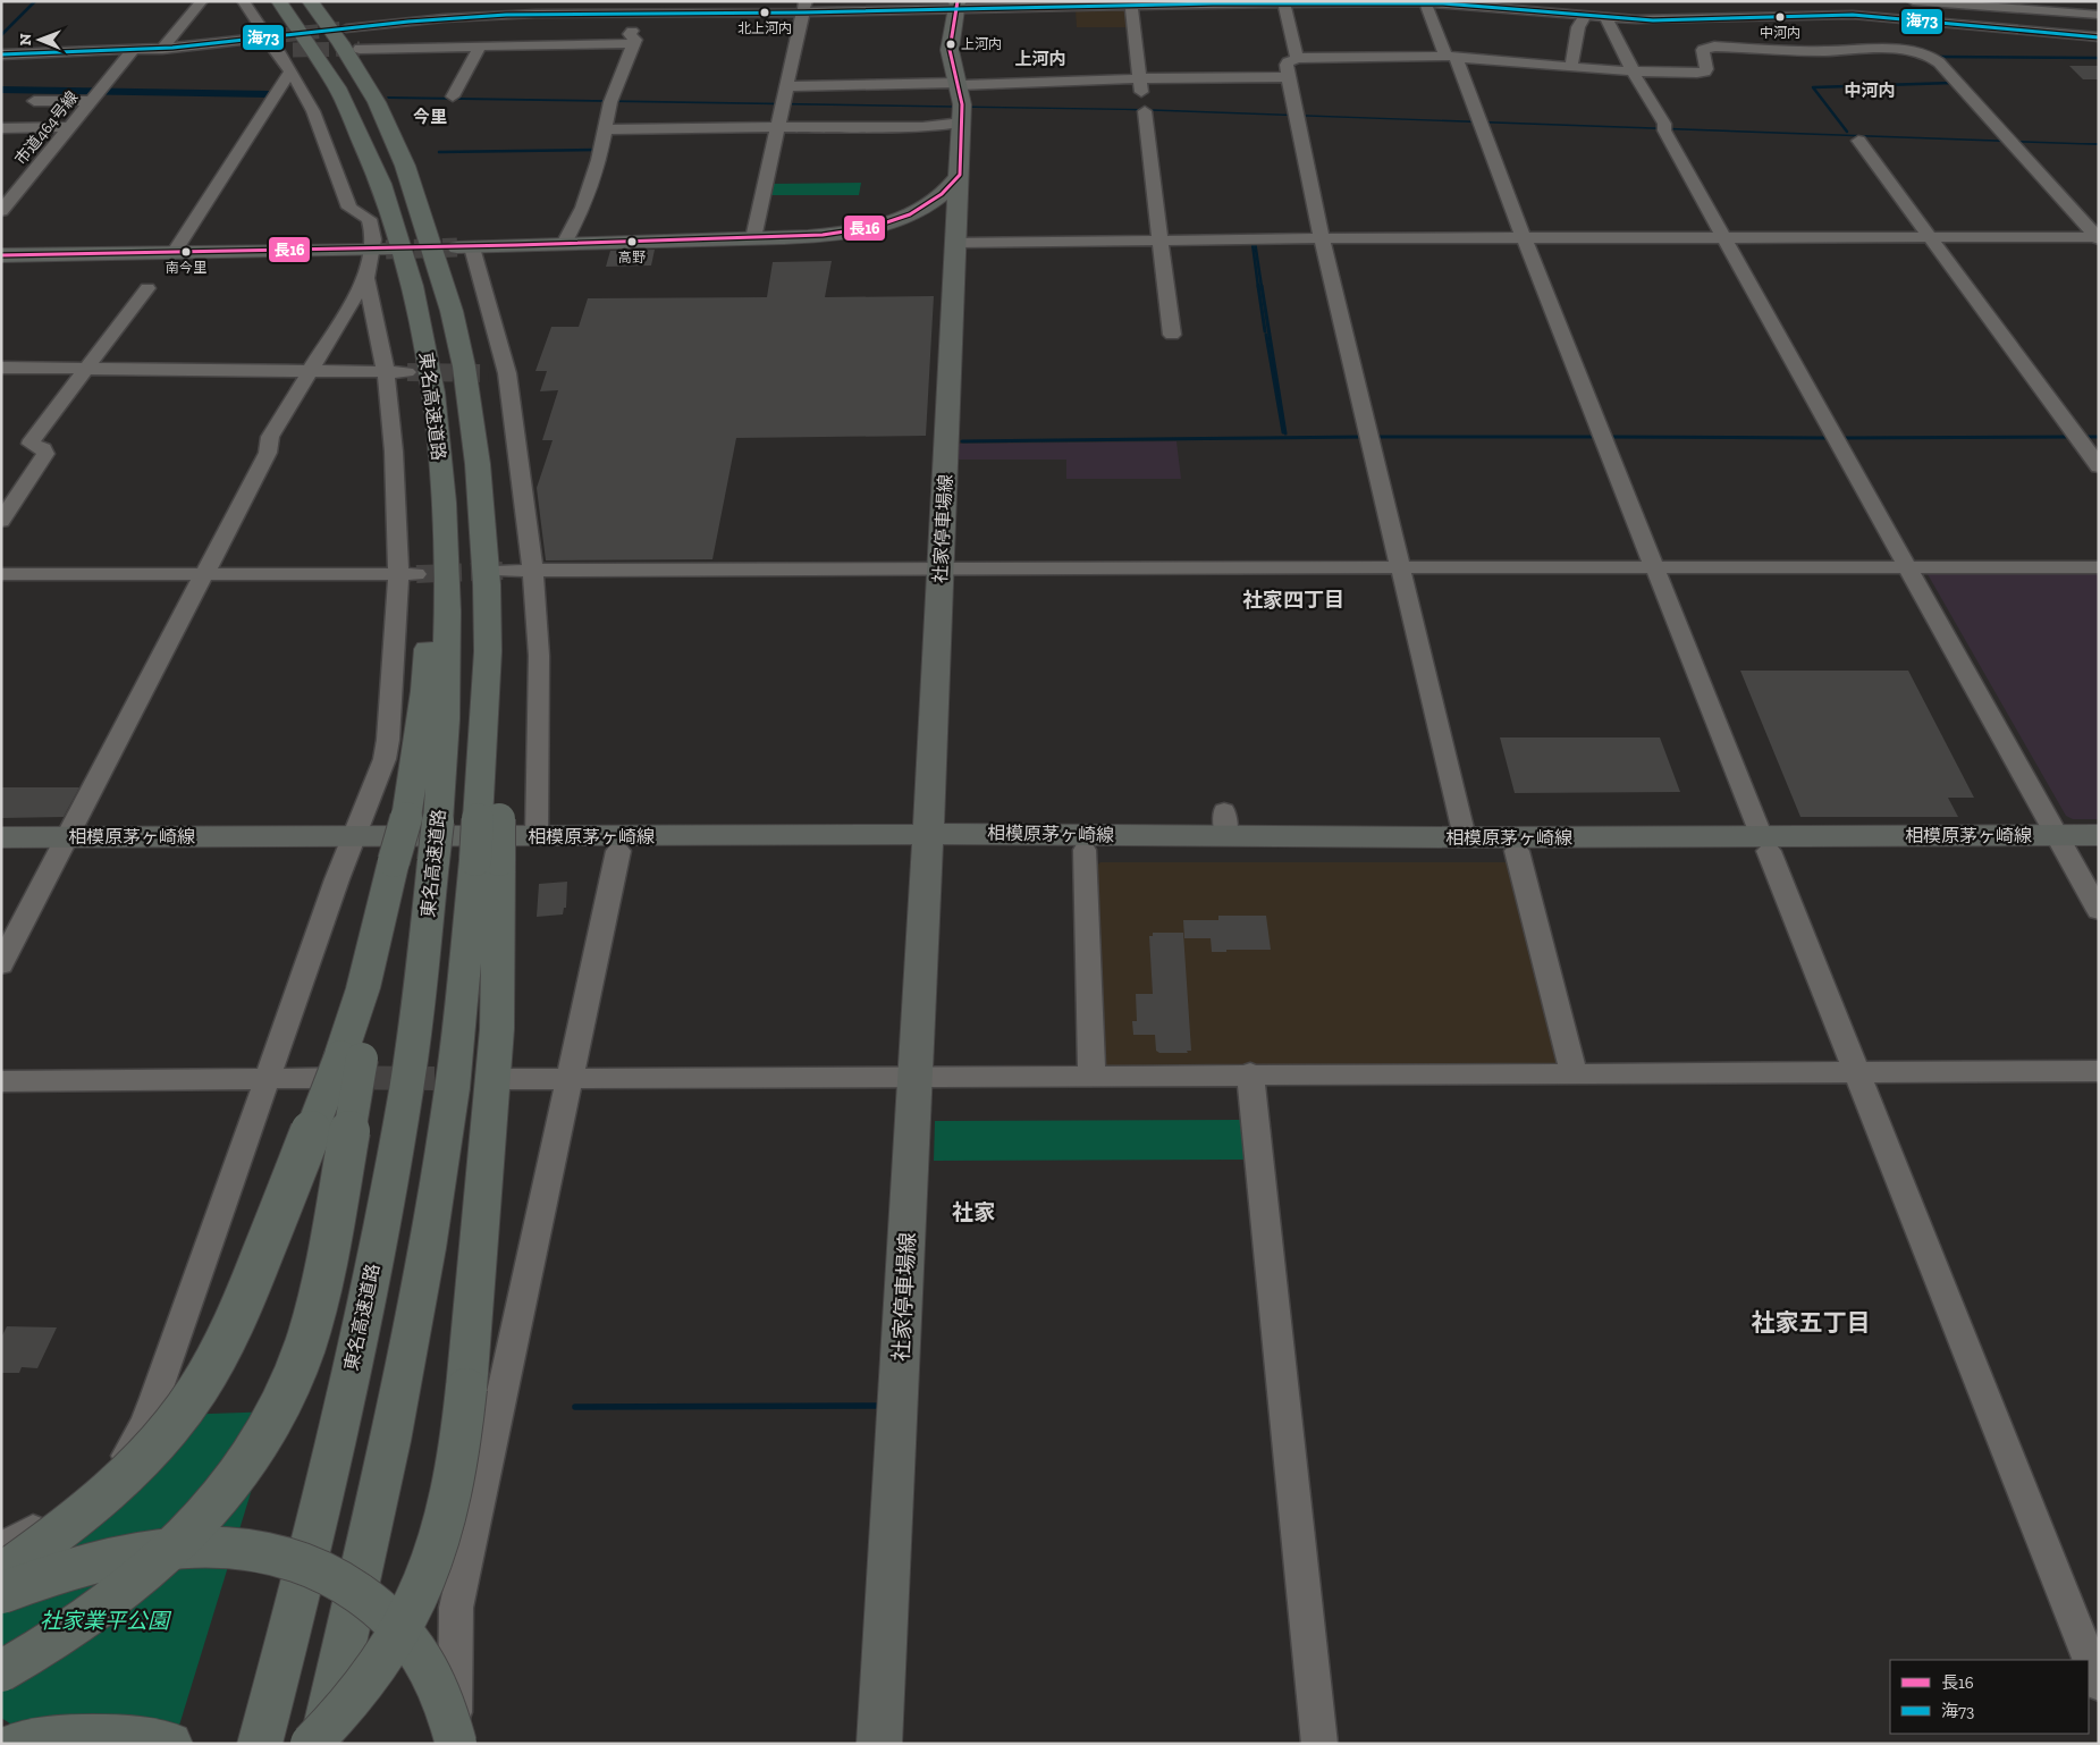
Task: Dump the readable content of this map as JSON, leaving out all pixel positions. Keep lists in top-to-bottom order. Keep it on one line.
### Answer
{"streets":{"highway":["東名高速道路"],"main road":["社家停車場線","相模原茅ヶ崎線"],"street":["市道464号線"]},"crossings":[["社家停車場線","相模原茅ヶ崎線"]],"districts":["上河内","中河内","今里","社家四丁目","社家","社家五丁目"],"parks":["社家業平公園"],"places":["北上河内","中河内","上河内","高野","南今里"],"lines":["transit line 長16","transit line 海73"],"legend":["長16","海73"],"north":"left"}
